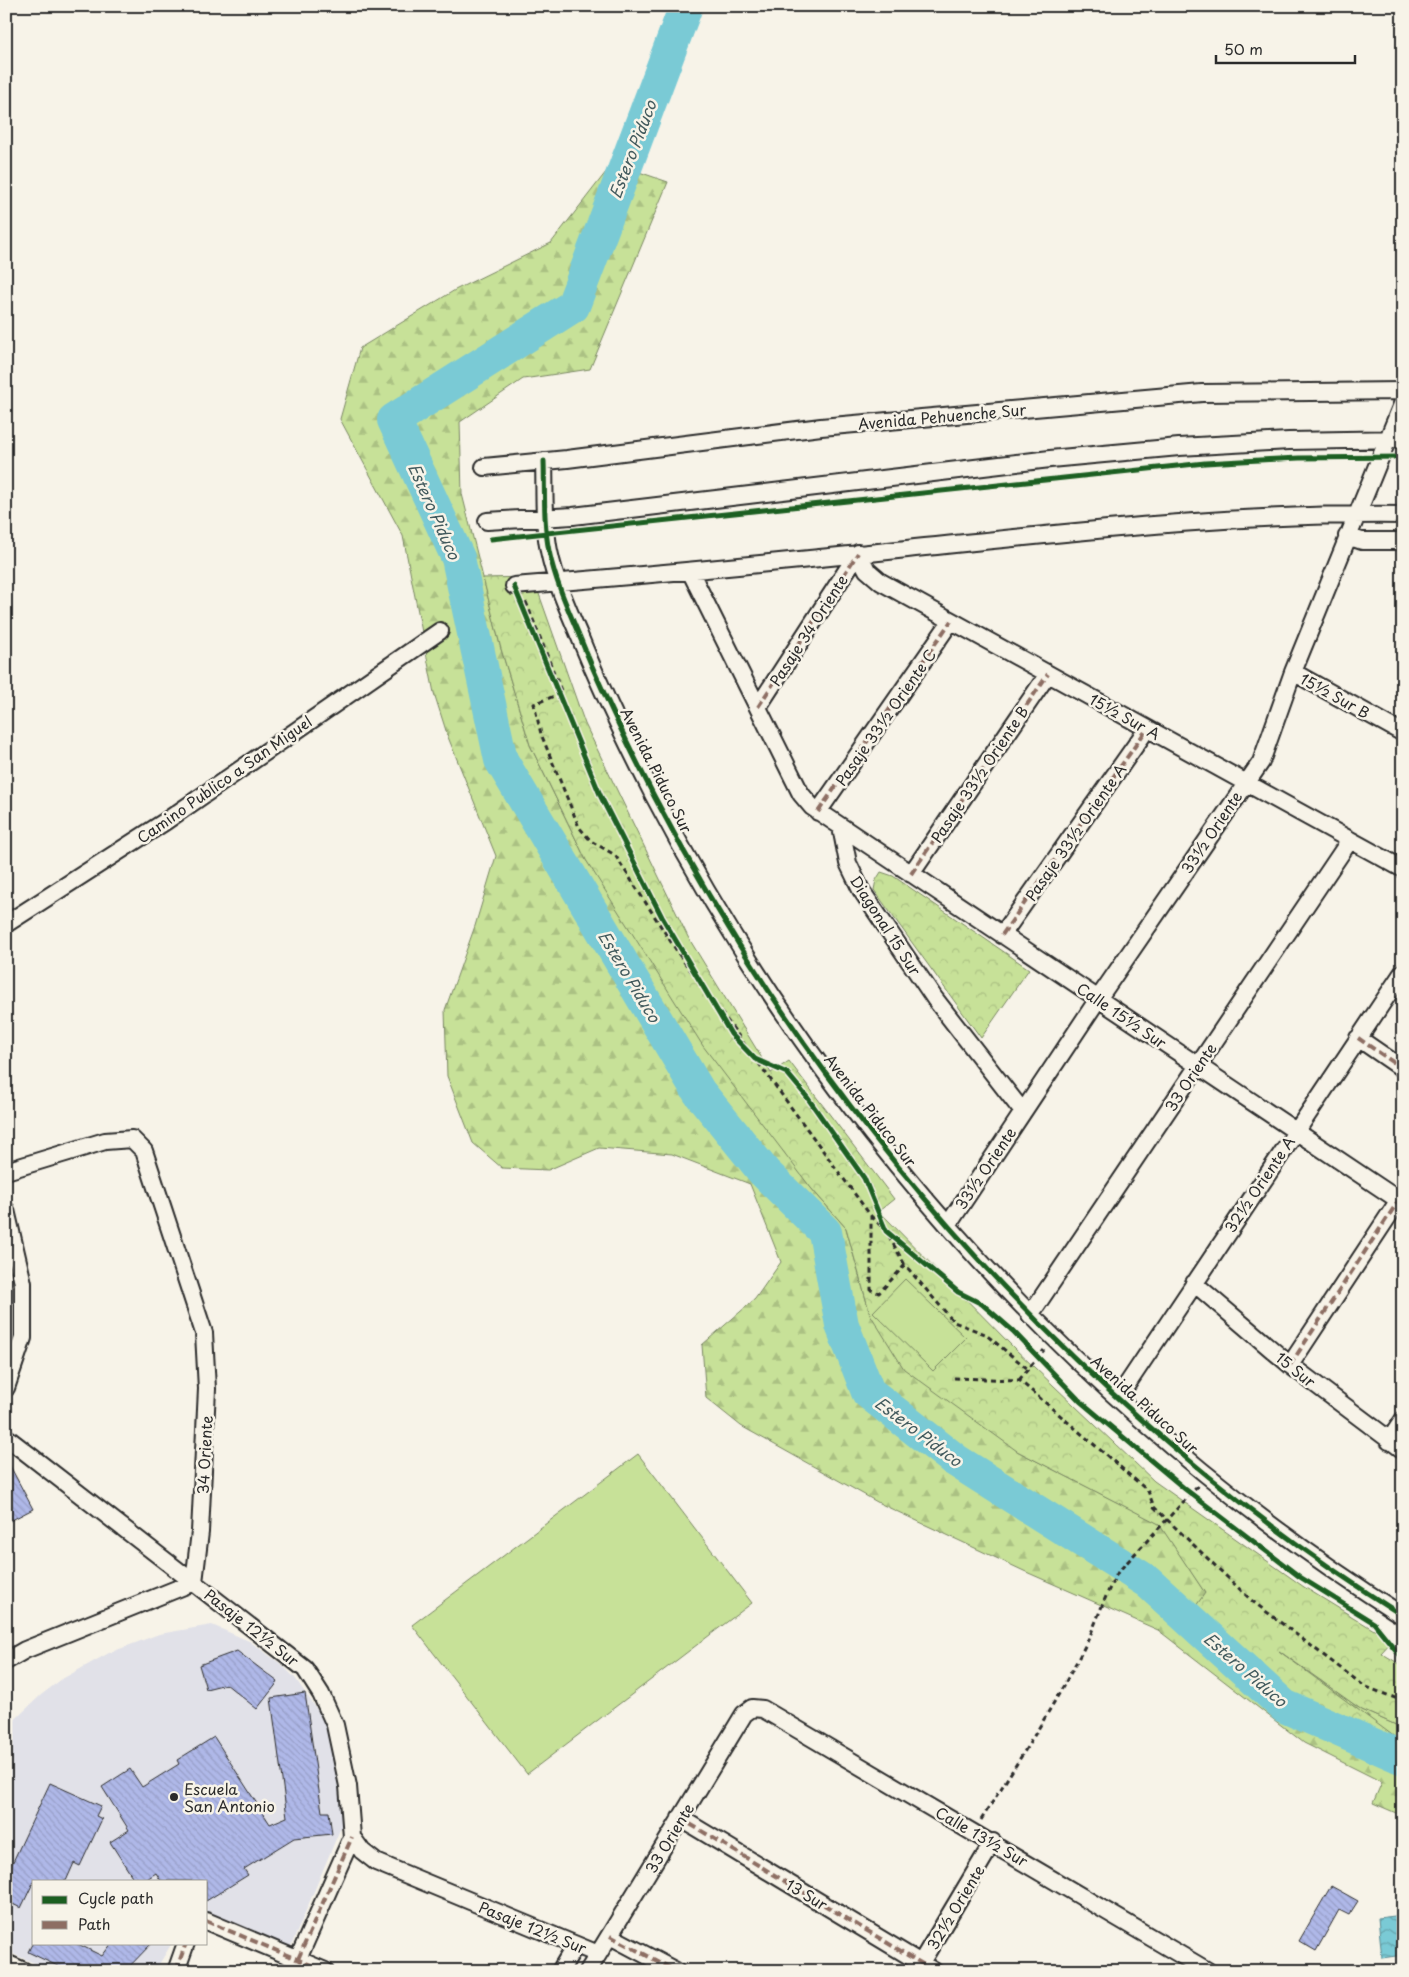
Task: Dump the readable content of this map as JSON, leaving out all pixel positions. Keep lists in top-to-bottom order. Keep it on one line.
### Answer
{"streets":{"street":["Avenida Pehuenche Sur","Pasaje 34 Oriente","15½ Sur B","15½ Sur A","Pasaje 33½ Oriente C","Avenida Piduco Sur","Pasaje 33½ Oriente B","Camino Publico a San Miguel","Pasaje 33½ Oriente A","33½ Oriente","Diagonal 15 Sur","Calle 15½ Sur","33 Oriente","32½ Oriente A","15 Sur","34 Oriente","Pasaje 12½ Sur","Calle 13½ Sur","13 Sur","32½ Oriente"]},"crossings":[["Avenida Pehuenche Sur","Avenida Piduco Sur"],["Pasaje 34 Oriente","15½ Sur A"],["15½ Sur B","33½ Oriente"],["15½ Sur A","Pasaje 33½ Oriente C"],["15½ Sur A","Pasaje 33½ Oriente B"],["15½ Sur A","Pasaje 33½ Oriente A"],["15½ Sur A","33½ Oriente"],["15½ Sur A","33 Oriente"],["Avenida Piduco Sur","33½ Oriente"],["Avenida Piduco Sur","33 Oriente"],["Avenida Piduco Sur","32½ Oriente A"],["Pasaje 33½ Oriente B","Calle 15½ Sur"],["Pasaje 33½ Oriente A","Calle 15½ Sur"],["33½ Oriente","Diagonal 15 Sur"],["33½ Oriente","Calle 15½ Sur"],["Diagonal 15 Sur","Calle 15½ Sur"],["Calle 15½ Sur","33 Oriente"],["Calle 15½ Sur","32½ Oriente A"],["33 Oriente","Pasaje 12½ Sur"],["33 Oriente","Calle 13½ Sur"],["33 Oriente","13 Sur"],["32½ Oriente A","15 Sur"],["34 Oriente","Pasaje 12½ Sur"],["Calle 13½ Sur","32½ Oriente"],["13 Sur","32½ Oriente"]],"water":["Estero Piduco"],"places":["Escuela San Antonio"],"legend":["Cycle path","Path"],"scale_bar":"50 m"}
